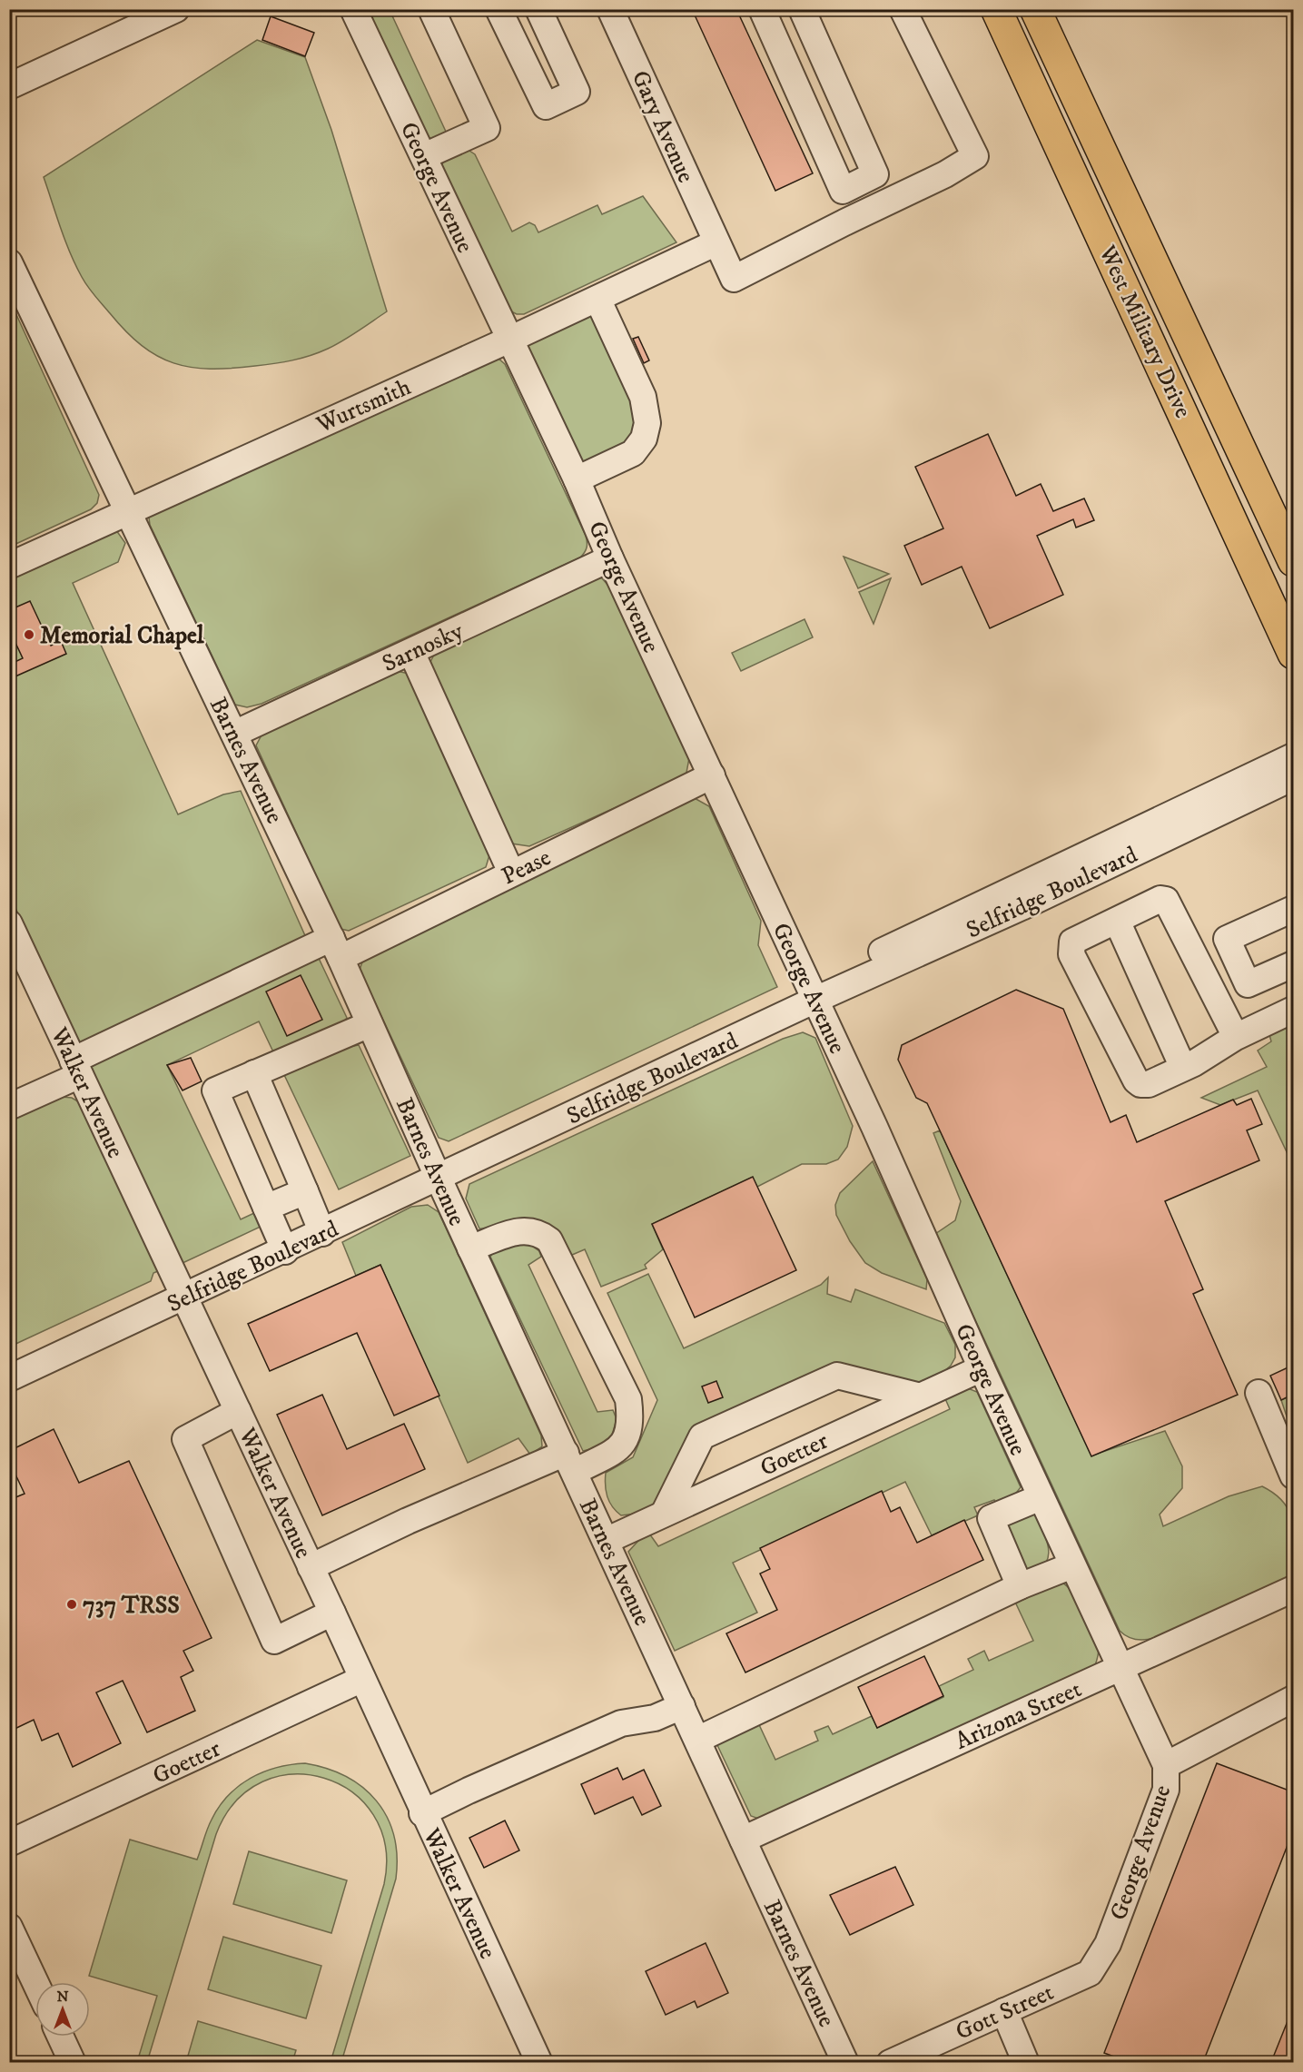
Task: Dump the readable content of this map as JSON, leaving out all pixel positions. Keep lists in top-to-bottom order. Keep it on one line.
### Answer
{"streets":{"main road":["West Military Drive"],"street":["Gary Avenue","George Avenue","Wurtsmith","Sarnosky","Barnes Avenue","Pease","Selfridge Boulevard","Walker Avenue","Goetter","Arizona Street","Gott Street"]},"crossings":[["Gary Avenue","Wurtsmith"],["George Avenue","Wurtsmith"],["George Avenue","Sarnosky"],["George Avenue","Pease"],["George Avenue","Selfridge Boulevard"],["George Avenue","Goetter"],["George Avenue","Arizona Street"],["George Avenue","Gott Street"],["Wurtsmith","Barnes Avenue"],["Sarnosky","Barnes Avenue"],["Barnes Avenue","Pease"],["Barnes Avenue","Selfridge Boulevard"],["Barnes Avenue","Goetter"],["Barnes Avenue","Arizona Street"],["Pease","Walker Avenue"],["Selfridge Boulevard","Walker Avenue"],["Walker Avenue","Goetter"]],"places":["Memorial Chapel","737 TRSS"],"north":"top"}
